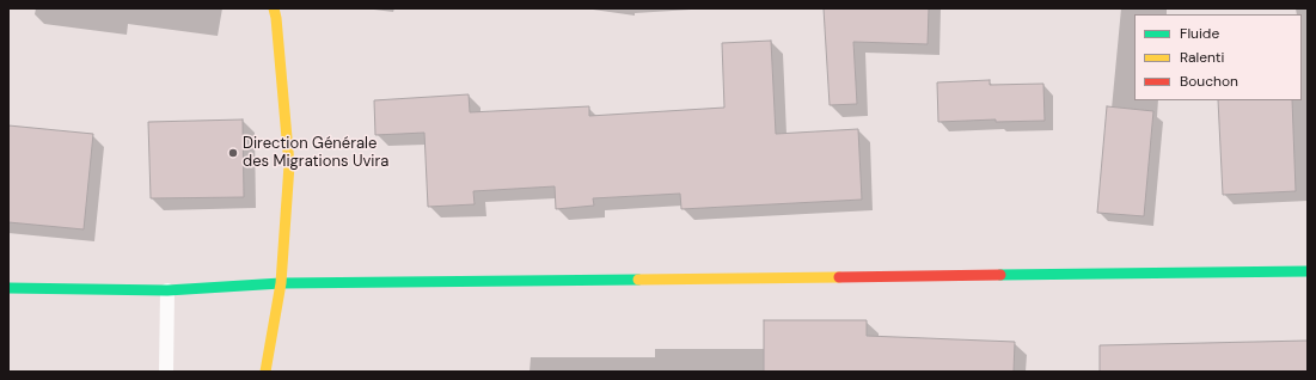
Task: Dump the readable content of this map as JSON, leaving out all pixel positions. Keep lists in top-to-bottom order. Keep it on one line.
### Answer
{"places":["Direction Générale des Migrations Uvira"],"legend":["Fluide","Ralenti","Bouchon"]}
